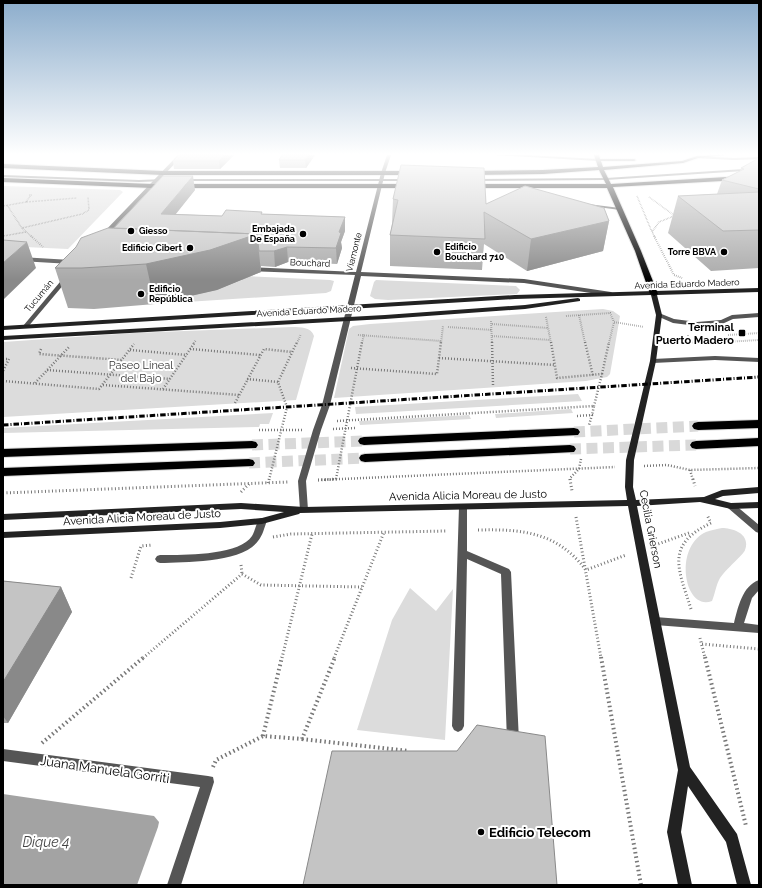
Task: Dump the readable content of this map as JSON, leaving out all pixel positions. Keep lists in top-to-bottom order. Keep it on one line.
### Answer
{"streets":{"main road":["Avenida Eduardo Madero","Avenida Alicia Moreau de Justo","Cecilia Grierson"],"street":["Viamonte","Bouchard","Tucumán","Juana Manuela Gorriti"]},"crossings":[["Viamonte","Bouchard"],["Viamonte","Avenida Eduardo Madero"],["Viamonte","Avenida Alicia Moreau de Justo"],["Bouchard","Avenida Eduardo Madero"],["Avenida Eduardo Madero","Tucumán"],["Avenida Eduardo Madero","Cecilia Grierson"],["Avenida Alicia Moreau de Justo","Cecilia Grierson"]],"water":["Dique 4"],"parks":["Paseo Lineal del Bajo"],"places":{"other":["Giesso","Embajada De España","Edificio Cibert","Edificio Bouchard 710","Torre BBVA","Edificio República","Edificio Telecom"],"transit":["Terminal Puerto Madero"]}}
